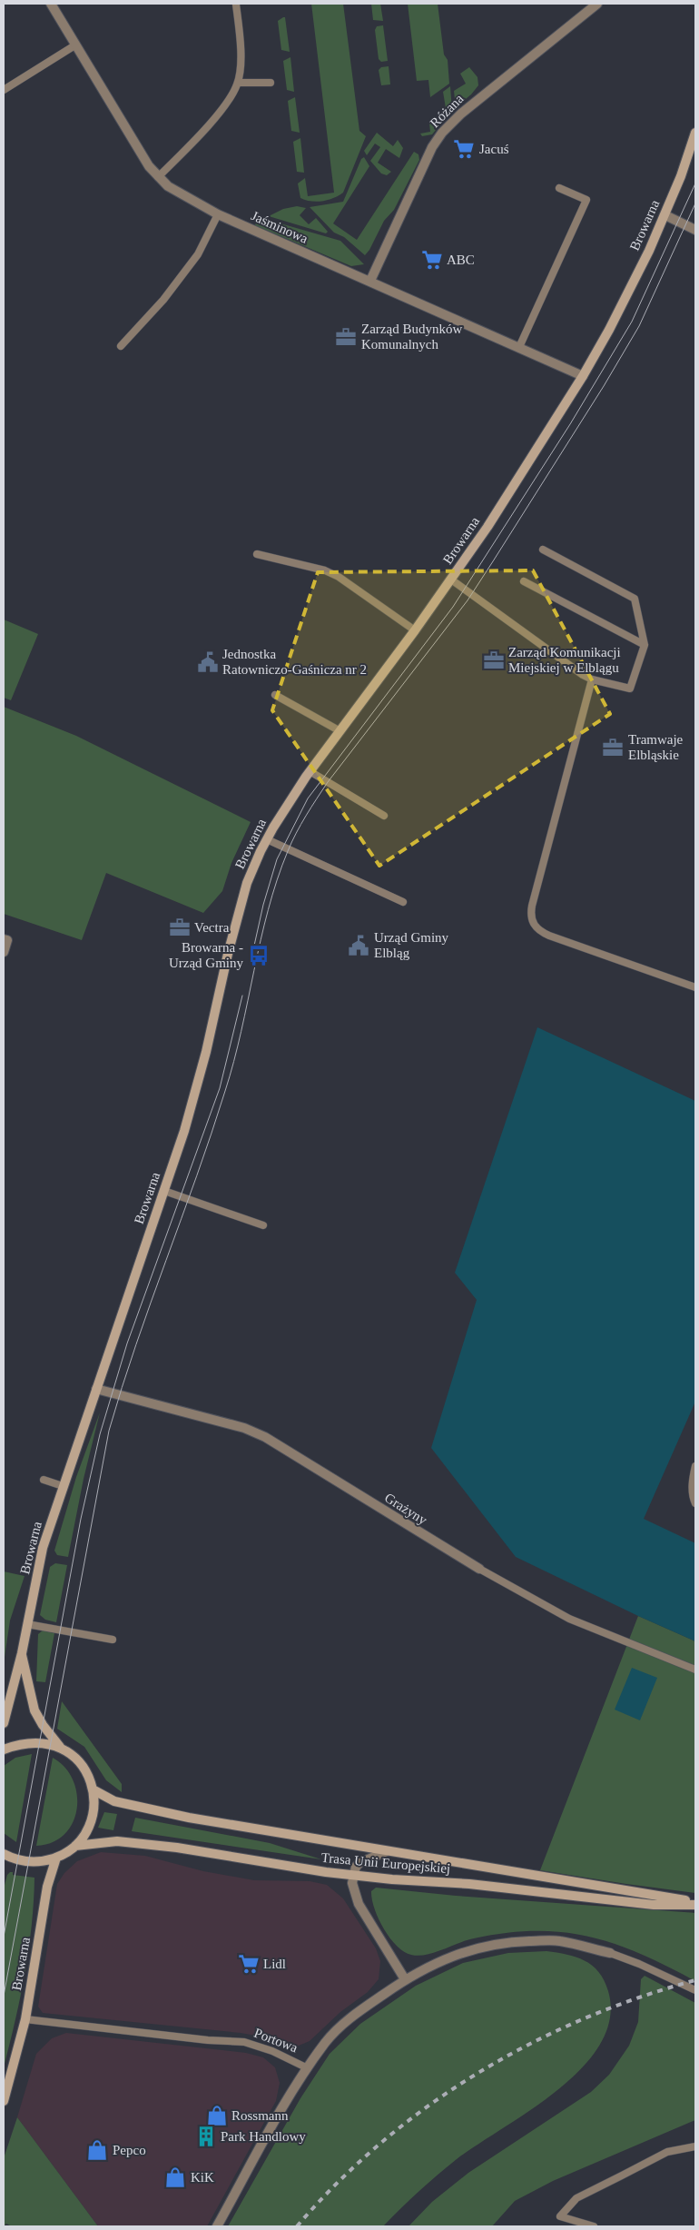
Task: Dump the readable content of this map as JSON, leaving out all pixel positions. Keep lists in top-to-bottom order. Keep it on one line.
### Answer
{"streets":{"main road":["Browarna","Trasa Unii Europejskiej"],"street":["Różana","Jaśminowa","Grażyny","Portowa"]},"crossings":[["Różana","Jaśminowa"],["Browarna","Jaśminowa"],["Browarna","Grażyny"],["Browarna","Trasa Unii Europejskiej"],["Browarna","Portowa"]],"places":{"supermarket":["Jacuś","ABC","Lidl"],"office":["Zarząd Budynków Komunalnych","Zarząd Komunikacji Miejskiej w Elblągu","Tramwaje Elbląskie","Vectra"],"public building":["Jednostka Ratowniczo-Gaśnicza nr 2","Urząd Gminy Elbląg"],"bus stop":["Browarna - Urząd Gminy"],"shop":["Rossmann","Pepco","KiK"],"building":["Park Handlowy"]}}
